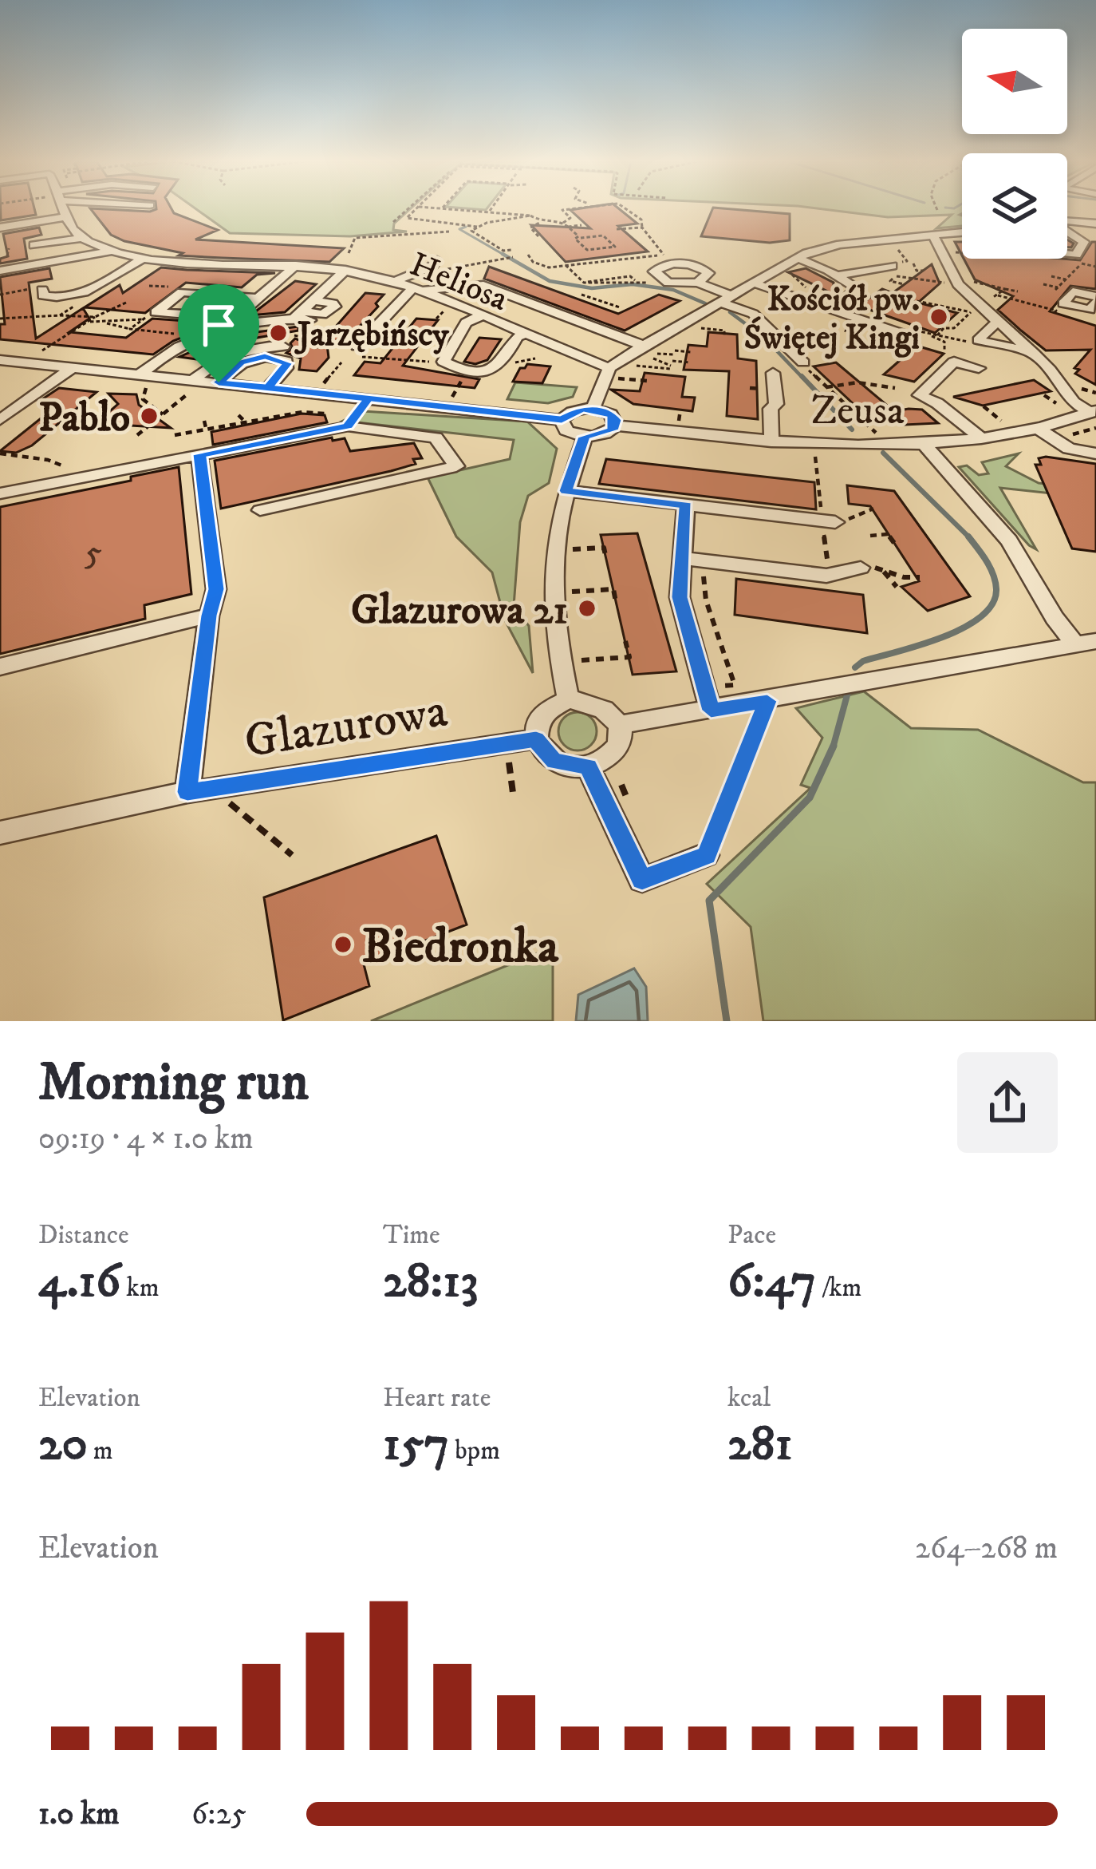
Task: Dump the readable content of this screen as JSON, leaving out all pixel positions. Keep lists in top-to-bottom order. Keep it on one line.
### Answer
{"streets":{"street":["Heliosa","Zeusa","Glazurowa"]},"places":["Kościół pw. Świętej Kingi","Jarzębińscy","Pablo","Glazurowa 21","Biedronka"],"house_numbers":["5"],"north":"left","page":{"heading":["Morning run","09:19 · 4 × 1.0 km"],"stats":[["Distance","4.16 km"],["Time","28:13"],["Pace","6:47 /km"],["Elevation","20 m"],["Heart rate","157 bpm"],["kcal","281"]],"chart":["Elevation","264–268 m"],"list":[{"name":"1.0 km","note":"6:25"}]}}
